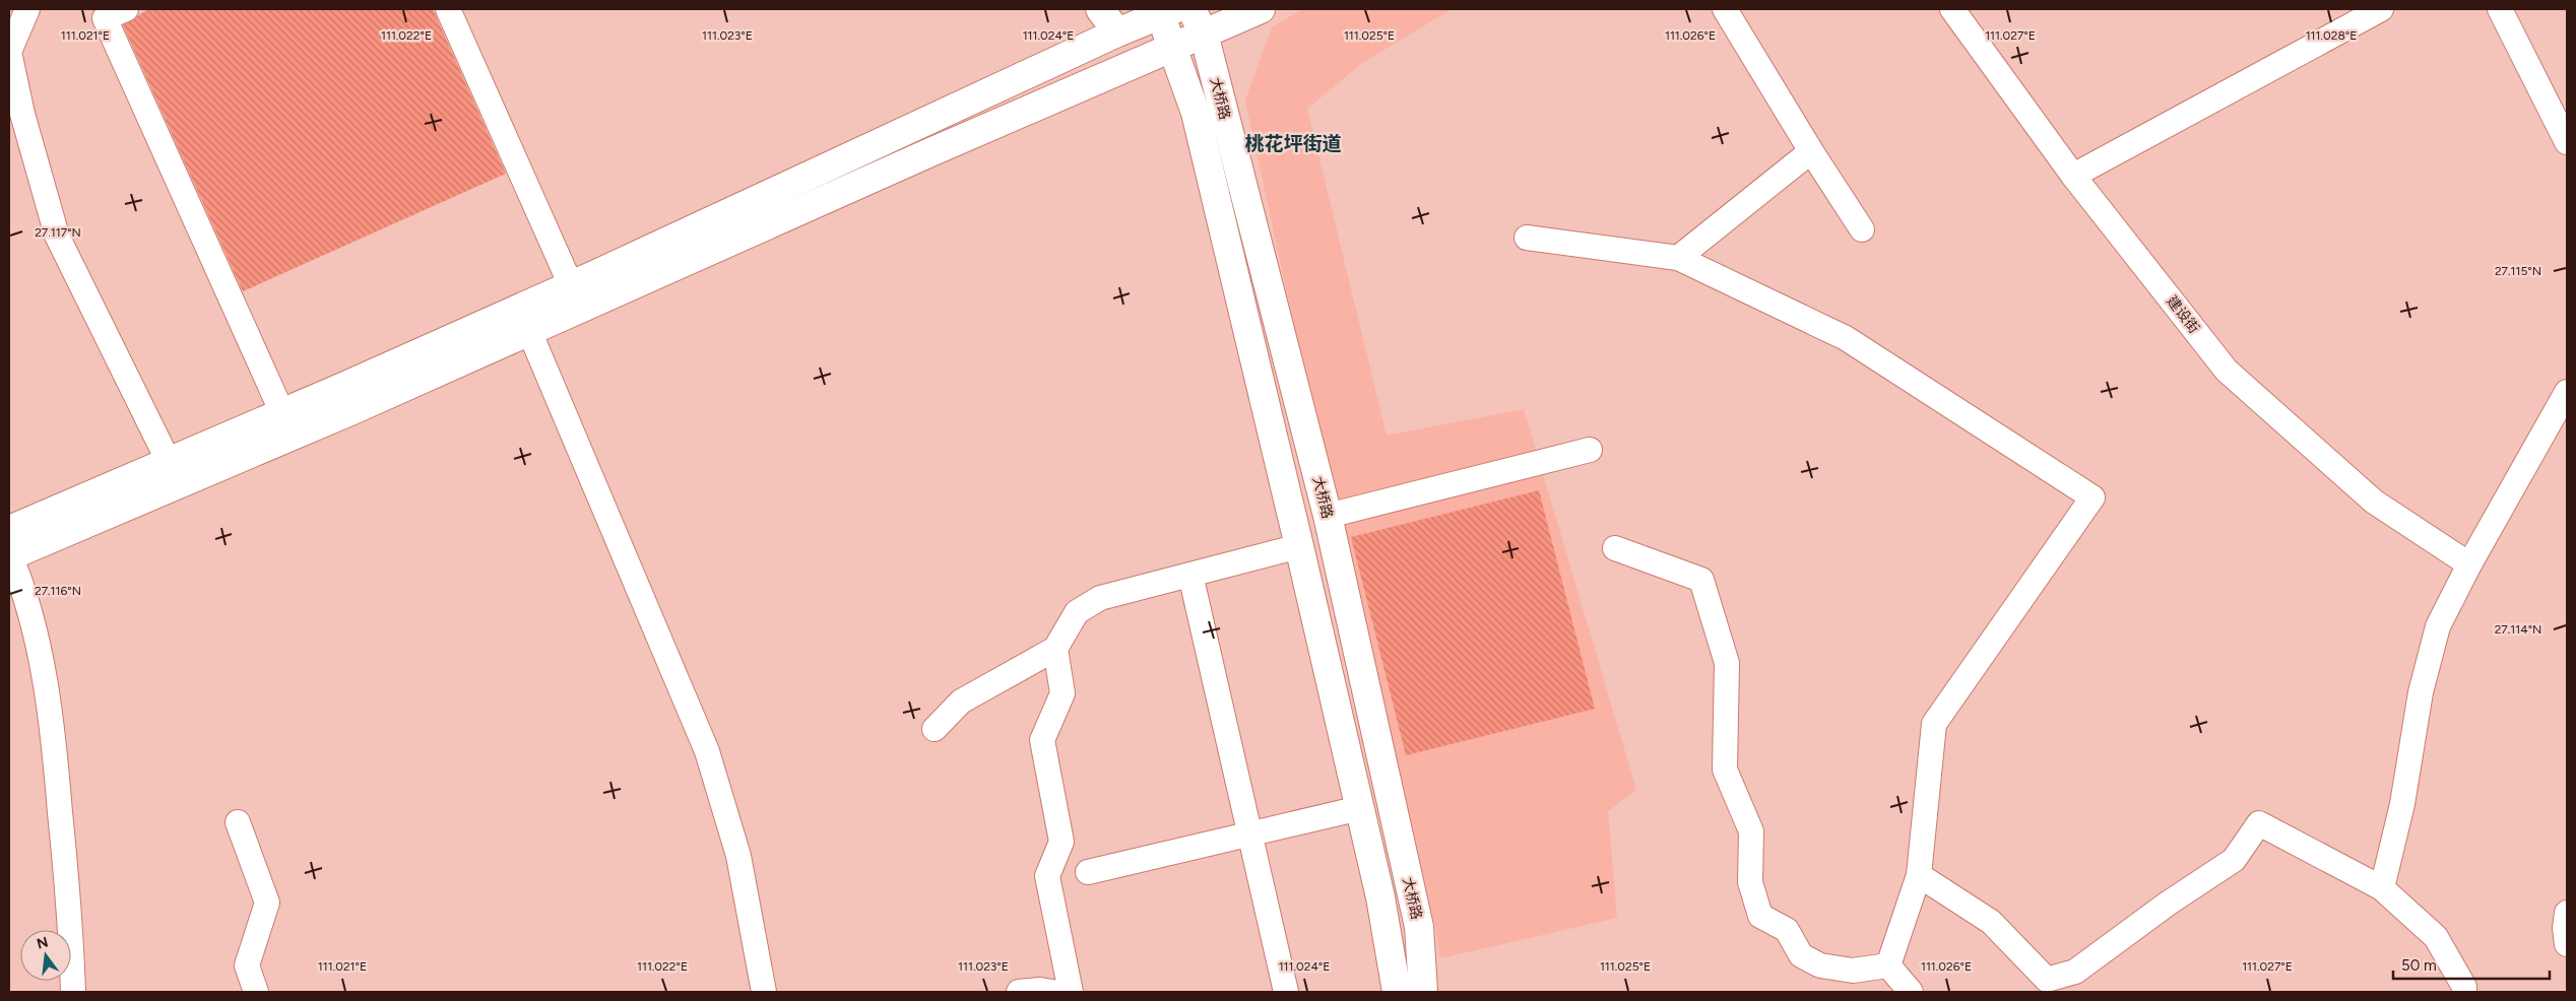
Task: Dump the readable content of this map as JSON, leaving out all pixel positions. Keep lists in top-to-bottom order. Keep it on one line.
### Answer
{"streets":{"main road":["大桥路"],"street":["建设街"]},"districts":["桃花坪街道"],"scale_bar":"50 m","north":"top","coordinates":["111.021°E","111.022°E","111.023°E","111.024°E","111.025°E","111.026°E","111.027°E","111.028°E","27.117°N","27.115°N","27.116°N","27.114°N"]}
